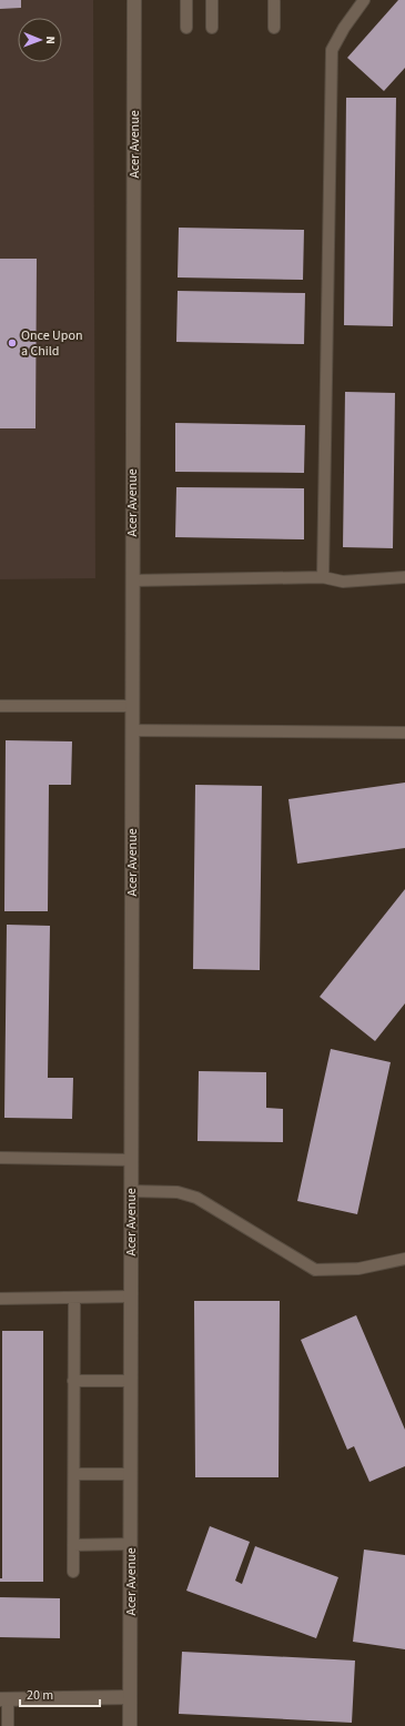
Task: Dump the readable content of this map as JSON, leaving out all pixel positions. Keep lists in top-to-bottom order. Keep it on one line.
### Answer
{"streets":{"street":["Acer Avenue"]},"places":["Once Upon a Child"],"scale_bar":"20 m","north":"right"}
